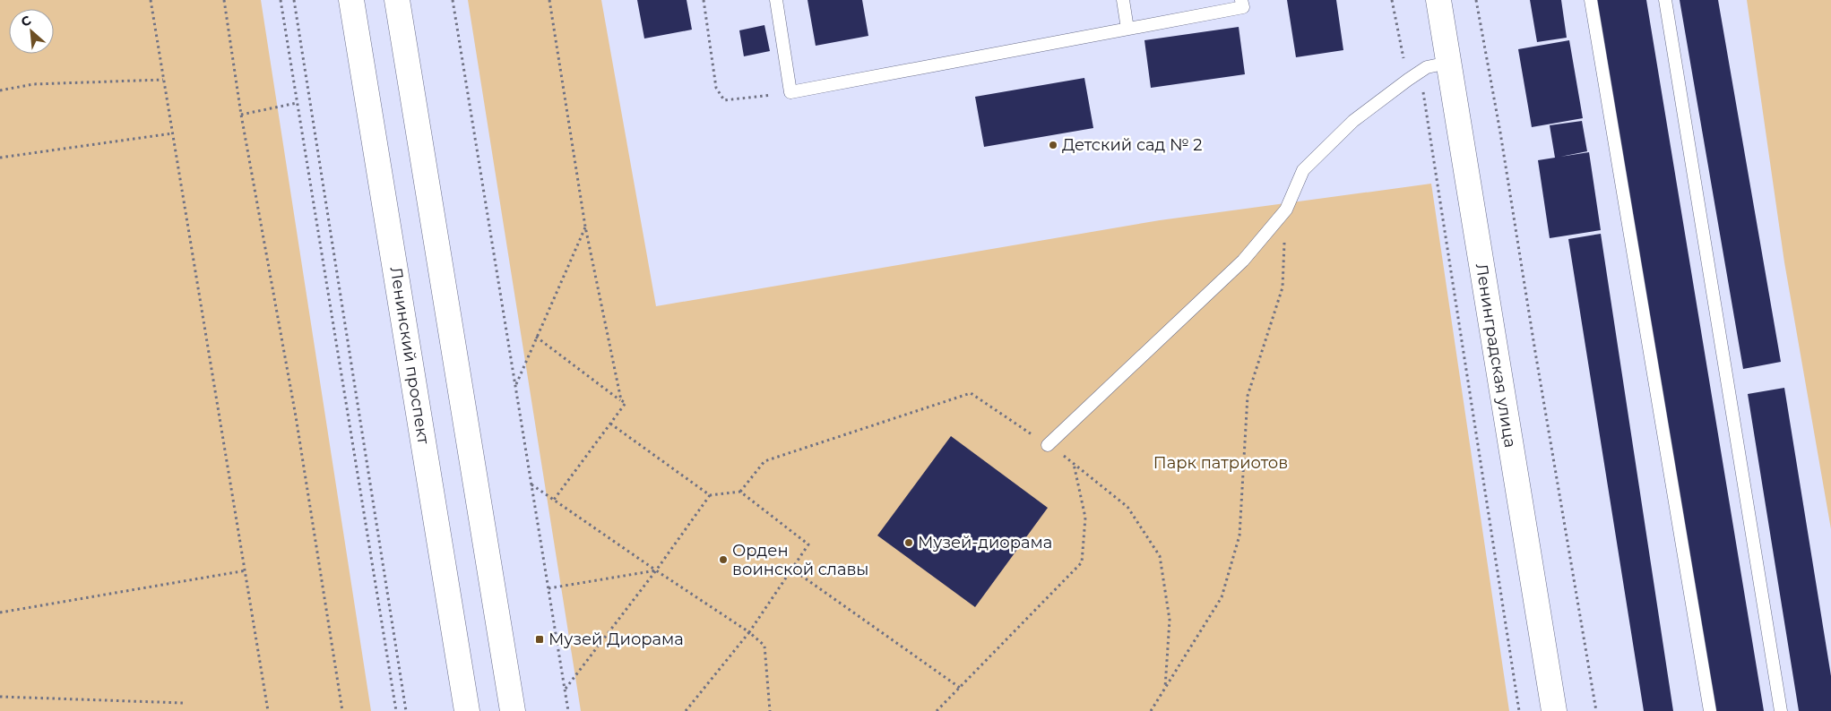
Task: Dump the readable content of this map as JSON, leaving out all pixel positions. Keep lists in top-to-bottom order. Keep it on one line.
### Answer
{"streets":{"main road":["Ленинский проспект","Ленинградская улица"]},"parks":["Парк патриотов"],"places":{"other":["Детский сад № 2","Музей-диорама","Орден воинской славы"],"transit":["Музей Диорама"]},"north":"top left"}
